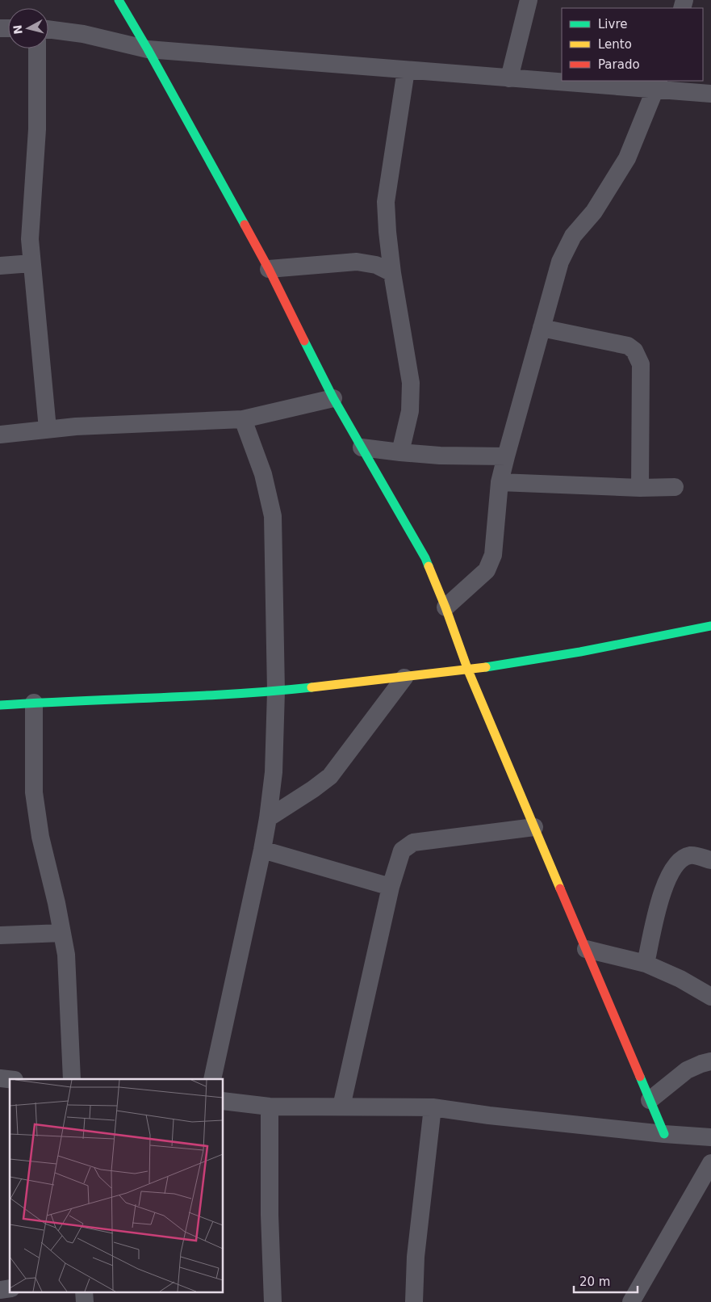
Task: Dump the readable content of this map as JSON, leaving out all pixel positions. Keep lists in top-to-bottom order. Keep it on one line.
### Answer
{"legend":["Livre","Lento","Parado"],"scale_bar":"20 m","north":"left"}
